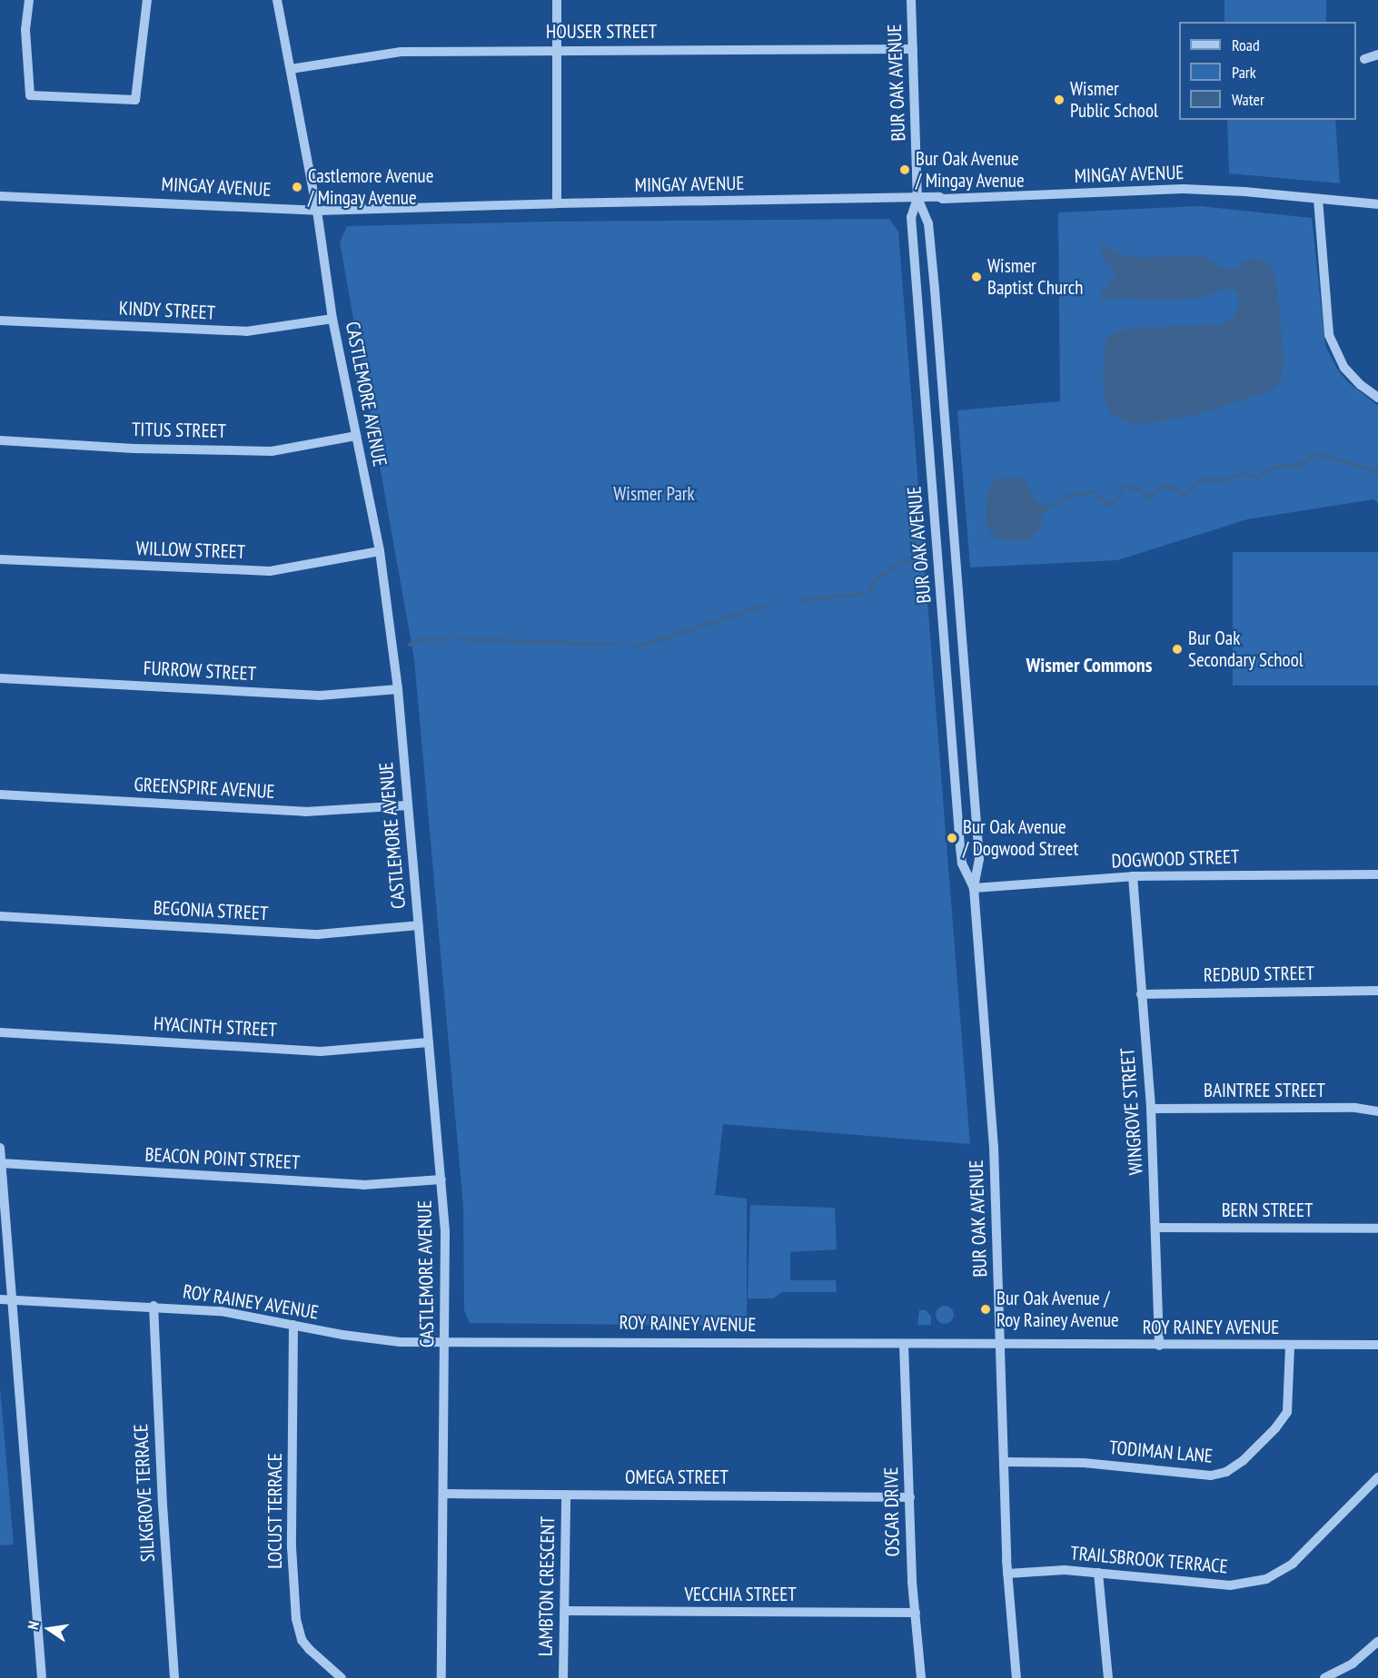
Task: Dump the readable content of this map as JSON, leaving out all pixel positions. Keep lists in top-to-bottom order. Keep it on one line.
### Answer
{"streets":{"street":["HOUSER STREET","BUR OAK AVENUE","MINGAY AVENUE","KINDY STREET","CASTLEMORE AVENUE","TITUS STREET","WILLOW STREET","FURROW STREET","GREENSPIRE AVENUE","DOGWOOD STREET","BEGONIA STREET","REDBUD STREET","HYACINTH STREET","BAINTREE STREET","WINGROVE STREET","BEACON POINT STREET","BERN STREET","ROY RAINEY AVENUE","TODIMAN LANE","OMEGA STREET","SILKGROVE TERRACE","LOCUST TERRACE","OSCAR DRIVE","TRAILSBROOK TERRACE","LAMBTON CRESCENT","VECCHIA STREET"]},"crossings":[["HOUSER STREET","BUR OAK AVENUE"],["HOUSER STREET","CASTLEMORE AVENUE"],["BUR OAK AVENUE","MINGAY AVENUE"],["BUR OAK AVENUE","DOGWOOD STREET"],["BUR OAK AVENUE","ROY RAINEY AVENUE"],["BUR OAK AVENUE","TODIMAN LANE"],["BUR OAK AVENUE","TRAILSBROOK TERRACE"],["MINGAY AVENUE","CASTLEMORE AVENUE"],["KINDY STREET","CASTLEMORE AVENUE"],["CASTLEMORE AVENUE","TITUS STREET"],["CASTLEMORE AVENUE","WILLOW STREET"],["CASTLEMORE AVENUE","FURROW STREET"],["CASTLEMORE AVENUE","GREENSPIRE AVENUE"],["CASTLEMORE AVENUE","BEGONIA STREET"],["CASTLEMORE AVENUE","HYACINTH STREET"],["CASTLEMORE AVENUE","BEACON POINT STREET"],["CASTLEMORE AVENUE","ROY RAINEY AVENUE"],["CASTLEMORE AVENUE","OMEGA STREET"],["DOGWOOD STREET","WINGROVE STREET"],["REDBUD STREET","WINGROVE STREET"],["BAINTREE STREET","WINGROVE STREET"],["WINGROVE STREET","BERN STREET"],["WINGROVE STREET","ROY RAINEY AVENUE"],["ROY RAINEY AVENUE","TODIMAN LANE"],["ROY RAINEY AVENUE","SILKGROVE TERRACE"],["ROY RAINEY AVENUE","LOCUST TERRACE"],["ROY RAINEY AVENUE","OSCAR DRIVE"],["OMEGA STREET","OSCAR DRIVE"],["OMEGA STREET","LAMBTON CRESCENT"],["OSCAR DRIVE","VECCHIA STREET"],["LAMBTON CRESCENT","VECCHIA STREET"]],"districts":["Wismer Commons"],"parks":["Wismer Park"],"places":["Wismer Public School","Bur Oak Avenue / Mingay Avenue","Castlemore Avenue / Mingay Avenue","Wismer Baptist Church","Bur Oak Secondary School","Bur Oak Avenue / Dogwood Street","Bur Oak Avenue / Roy Rainey Avenue"],"legend":["Road","Park","Water"],"north":"left"}
